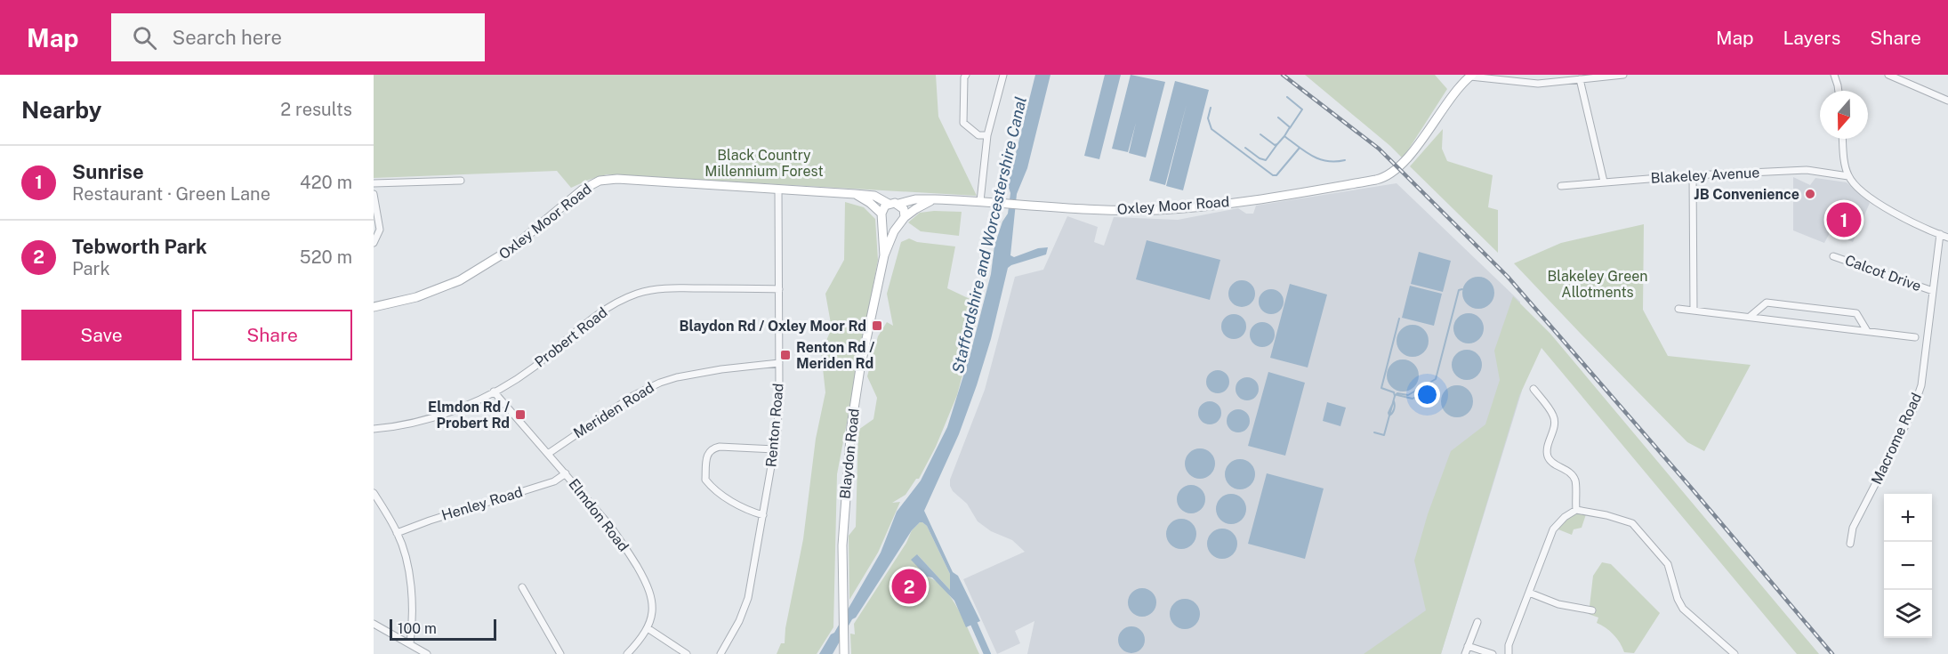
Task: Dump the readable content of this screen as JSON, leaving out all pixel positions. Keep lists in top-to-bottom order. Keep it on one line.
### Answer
{"streets":{"street":["Blakeley Avenue","Oxley Moor Road","Calcot Drive","Probert Road","Meriden Road","Renton Road","Macrome Road","Blaydon Road","Henley Road","Elmdon Road"]},"crossings":[["Oxley Moor Road","Renton Road"],["Oxley Moor Road","Blaydon Road"],["Calcot Drive","Macrome Road"],["Probert Road","Renton Road"],["Probert Road","Elmdon Road"],["Meriden Road","Renton Road"],["Meriden Road","Elmdon Road"],["Henley Road","Elmdon Road"]],"water":["Staffordshire and Worcestershire Canal"],"parks":["Black Country Millennium Forest","Blakeley Green Allotments"],"places":{"other":["JB Convenience"],"transit":["Blaydon Rd / Oxley Moor Rd","Renton Rd / Meriden Rd","Elmdon Rd / Probert Rd"]},"scale_bar":"100 m","north":"bottom","page":{"header":"Map","search":"Search here","nav":["Map","Layers","Share"],"heading":["Nearby","2 results"],"list":[{"mark":"1","name":"Sunrise","note":"Restaurant · Green Lane","value":"420 m"},{"mark":"2","name":"Tebworth Park","note":"Park","value":"520 m"}],"pins":["1","2"],"buttons":["Save","Share"],"map_buttons":["+","−"],"scale":"100 m"}}
